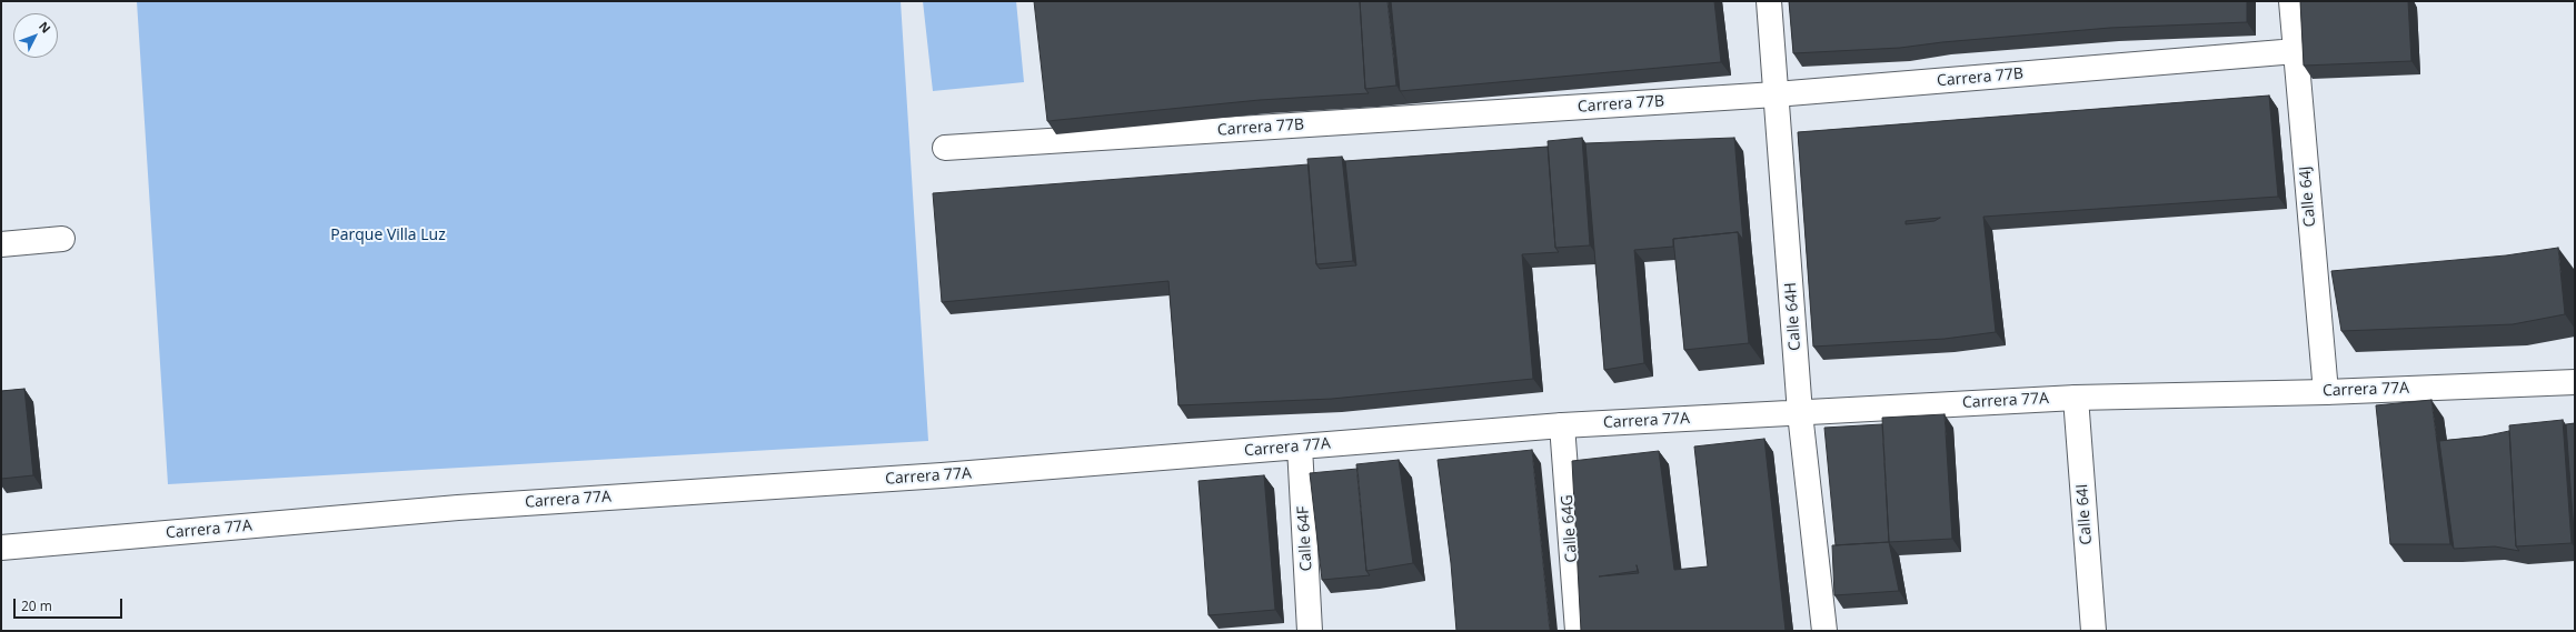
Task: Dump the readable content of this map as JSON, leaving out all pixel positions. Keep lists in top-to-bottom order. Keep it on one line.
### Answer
{"streets":{"street":["Carrera 77B","Calle 64J","Calle 64H","Carrera 77A","Calle 64I","Calle 64G","Calle 64F"]},"crossings":[["Carrera 77B","Calle 64J"],["Carrera 77B","Calle 64H"],["Calle 64J","Carrera 77A"],["Calle 64H","Carrera 77A"],["Carrera 77A","Calle 64I"],["Carrera 77A","Calle 64G"],["Carrera 77A","Calle 64F"]],"parks":["Parque Villa Luz"],"scale_bar":"20 m","north":"top right"}
